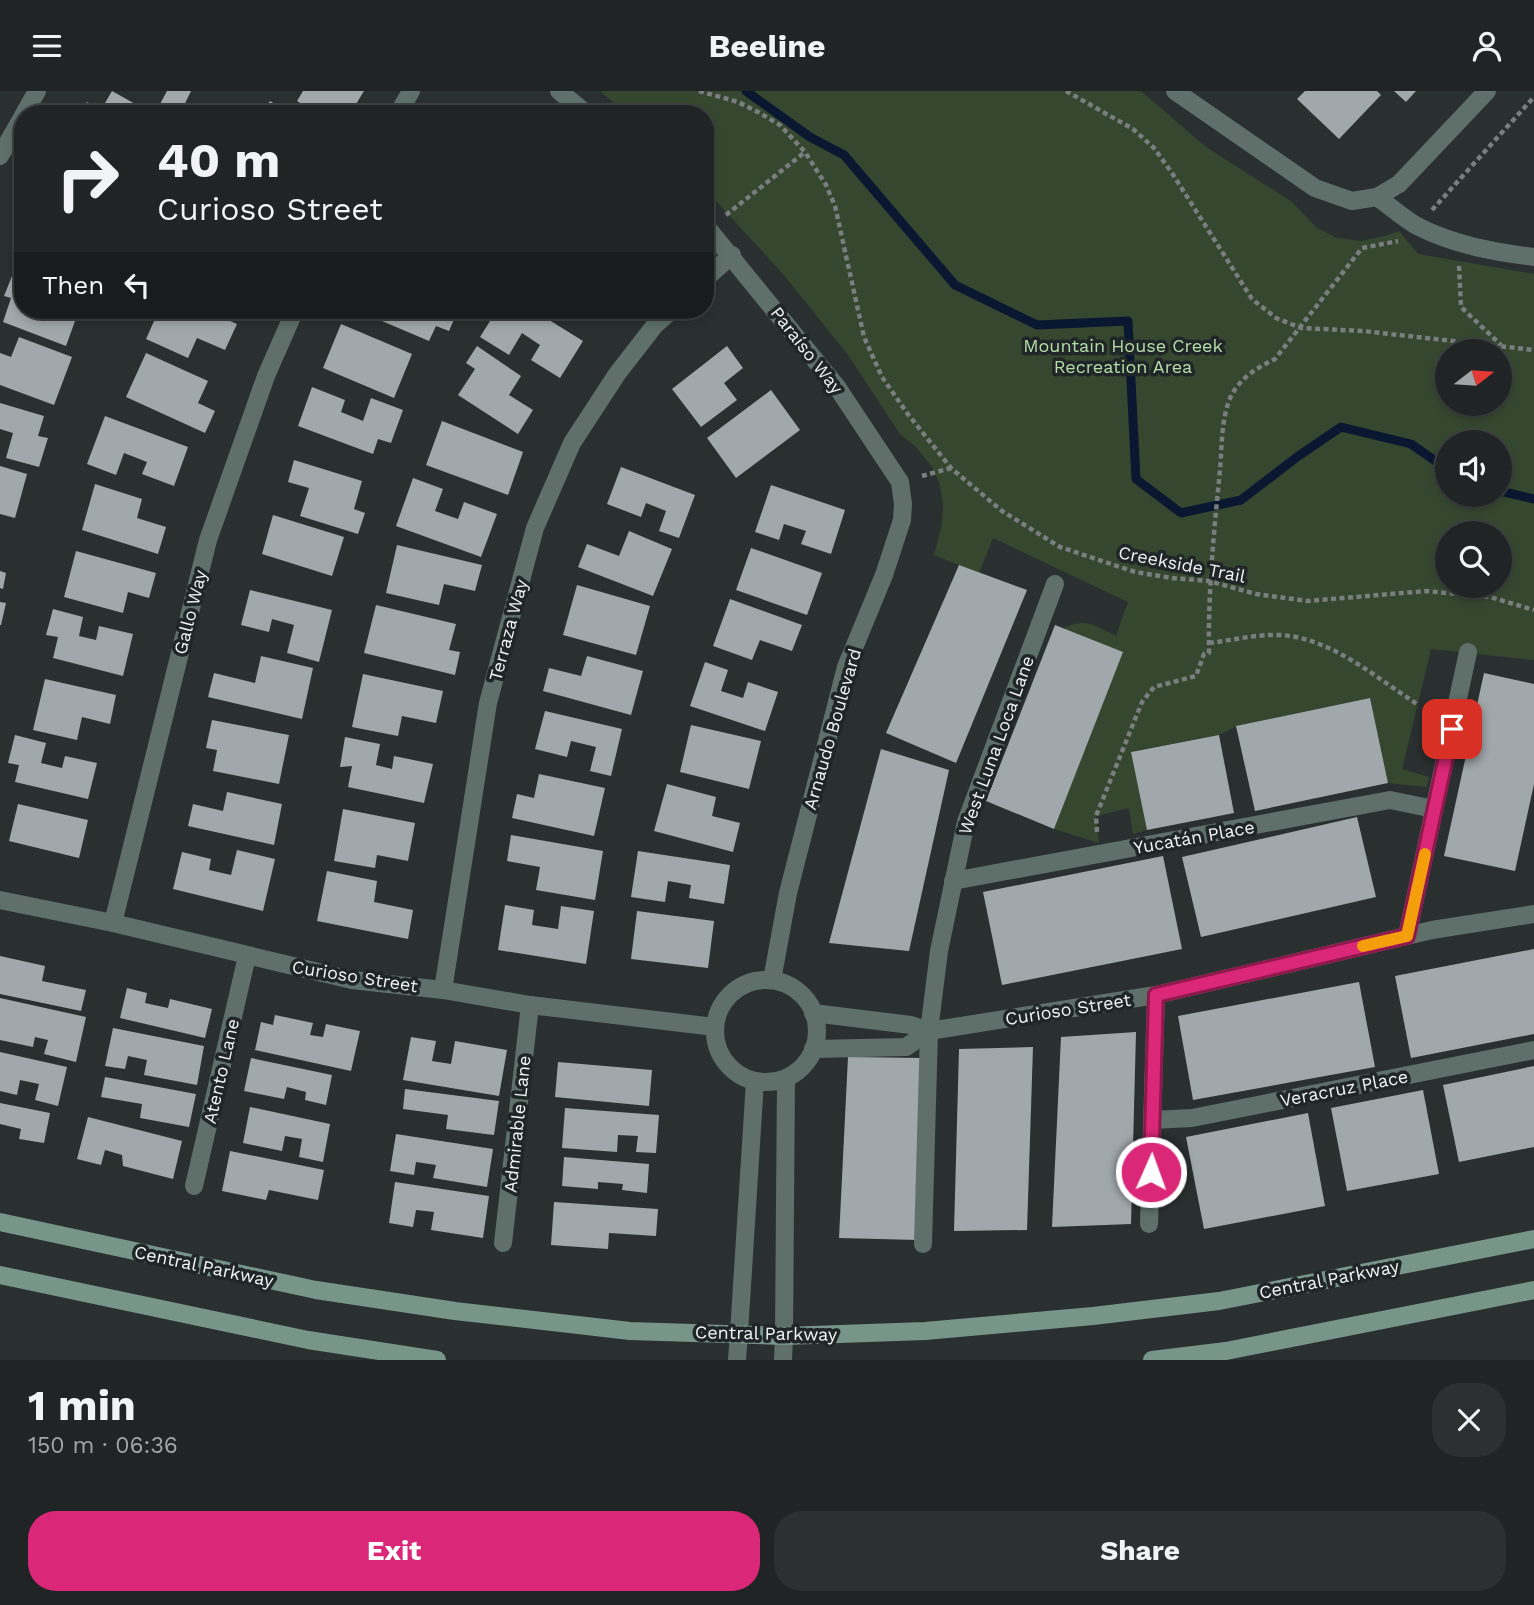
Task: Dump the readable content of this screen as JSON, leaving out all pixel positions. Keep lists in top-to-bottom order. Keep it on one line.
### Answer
{"streets":{"main road":["Central Parkway"],"street":["Paraíso Way","Gallo Way","Terraza Way","Arnaudo Boulevard","West Luna Loca Lane","Yucatán Place","Curioso Street","Atento Lane","Veracruz Place","Admirable Lane"],"path":["Creekside Trail"]},"crossings":[["Paraíso Way","Arnaudo Boulevard"],["Gallo Way","Curioso Street"],["Terraza Way","Curioso Street"],["Arnaudo Boulevard","Curioso Street"],["West Luna Loca Lane","Yucatán Place"],["West Luna Loca Lane","Curioso Street"],["Curioso Street","Atento Lane"],["Curioso Street","Admirable Lane"]],"parks":["Mountain House Creek Recreation Area"],"north":"right","page":{"header":"Beeline","turn":["40 m","Curioso Street"],"then":"Then","heading":["1 min","150 m · 06:36"],"buttons":["Exit","Share"]}}
